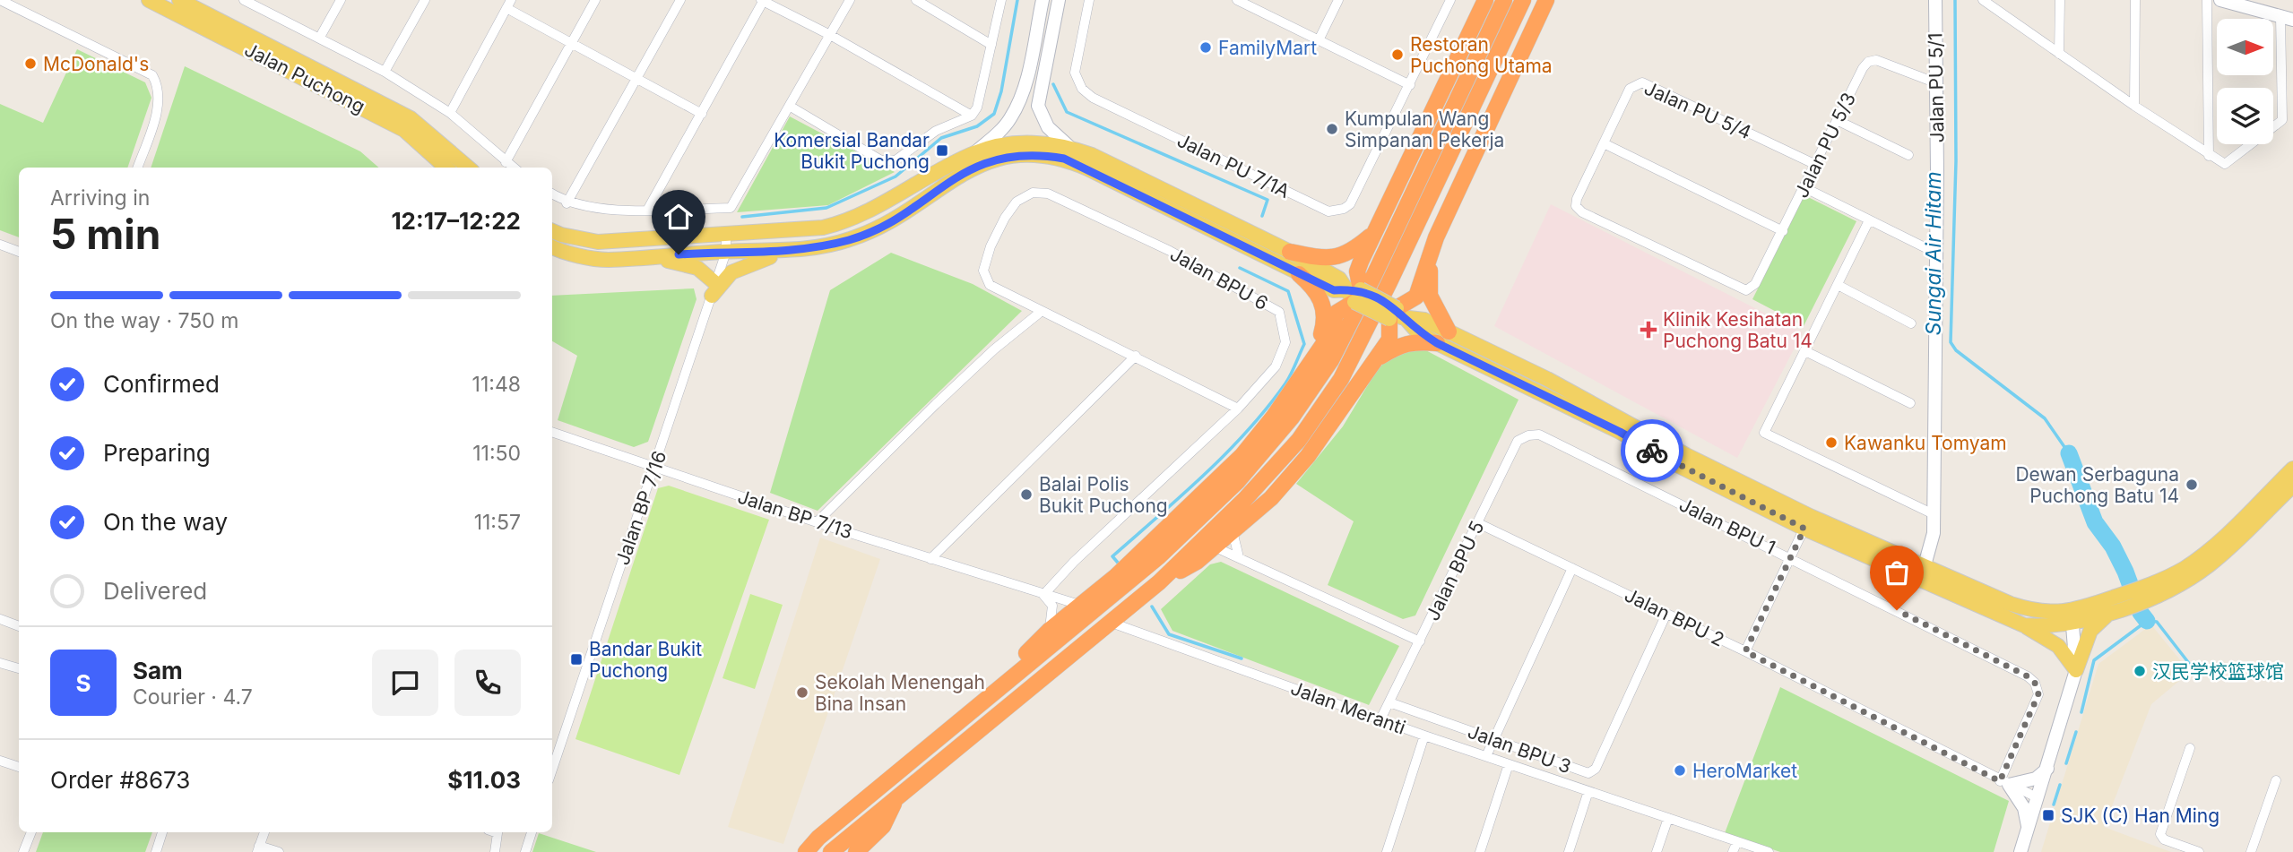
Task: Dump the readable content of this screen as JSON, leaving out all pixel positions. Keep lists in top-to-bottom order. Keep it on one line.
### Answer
{"streets":{"main road":["Jalan Puchong"],"street":["Jalan PU 5/1","Jalan PU 5/4","Jalan PU 5/3","Jalan PU 7/1A","Jalan BPU 6","Jalan BP 7/16","Jalan BP 7/13","Jalan BPU 1","Jalan BPU 5","Jalan BPU 2","Jalan Meranti","Jalan BPU 3"]},"crossings":[["Jalan PU 5/1","Jalan PU 5/3"],["Jalan PU 5/4","Jalan PU 5/3"],["Jalan BPU 6","Jalan BP 7/13"],["Jalan BP 7/16","Jalan BP 7/13"],["Jalan BPU 1","Jalan BPU 5"],["Jalan BPU 1","Jalan BPU 2"],["Jalan BPU 5","Jalan BPU 2"],["Jalan BPU 5","Jalan Meranti"],["Jalan BPU 5","Jalan BPU 3"],["Jalan BPU 2","Jalan BPU 3"]],"water":["Sungai Air Hitam"],"places":{"other":["FamilyMart","Restoran Puchong Utama","McDonald's","Kumpulan Wang Simpanan Pekerja","Kawanku Tomyam","Dewan Serbaguna Puchong Batu 14","Balai Polis Bukit Puchong","汉民学校篮球馆","Sekolah Menengah Bina Insan","HeroMarket"],"transit":["Komersial Bandar Bukit Puchong","Bandar Bukit Puchong","SJK (C) Han Ming"],"health":["Klinik Kesihatan Puchong Batu 14"]},"north":"right","page":{"heading":["5 min","Arriving in","12:17–12:22"],"panel":["Sam","Courier · 4.7","Order #8673","$11.03"],"bar":"On the way · 750 m","list":[["Confirmed","11:48"],["Preparing","11:50"],["On the way","11:57"],"Delivered"],"round":"S"}}
